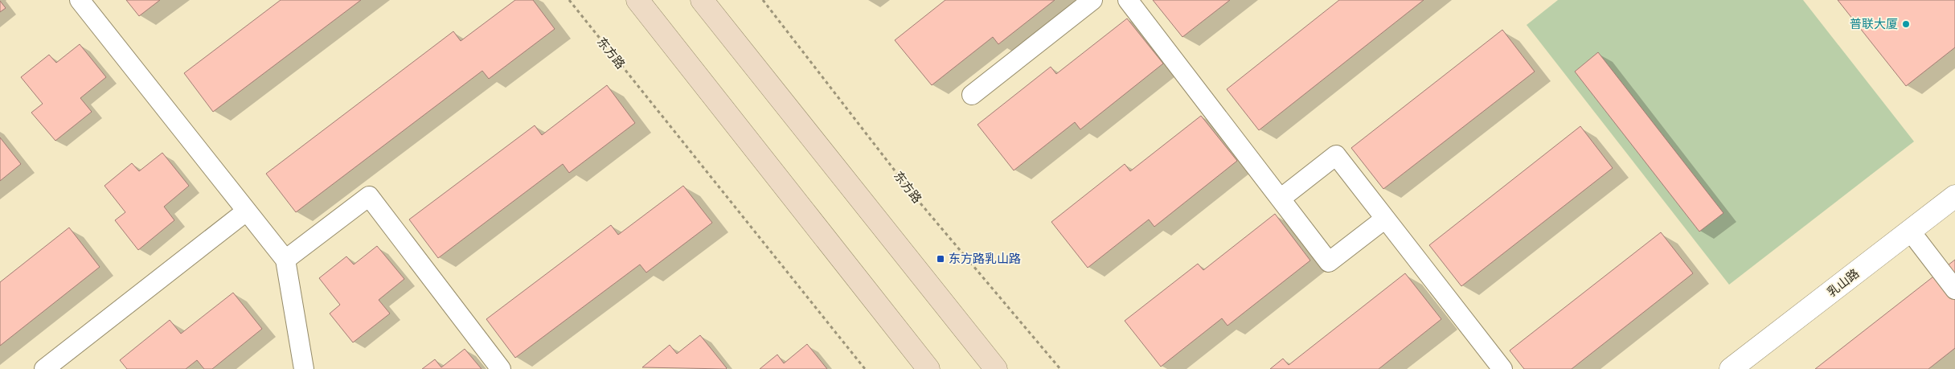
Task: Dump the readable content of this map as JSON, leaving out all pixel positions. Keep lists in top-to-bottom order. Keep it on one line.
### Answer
{"streets":{"street":["乳山路"],"path":["东方路"]},"places":{"other":["普联大厦"],"transit":["东方路乳山路"]}}
